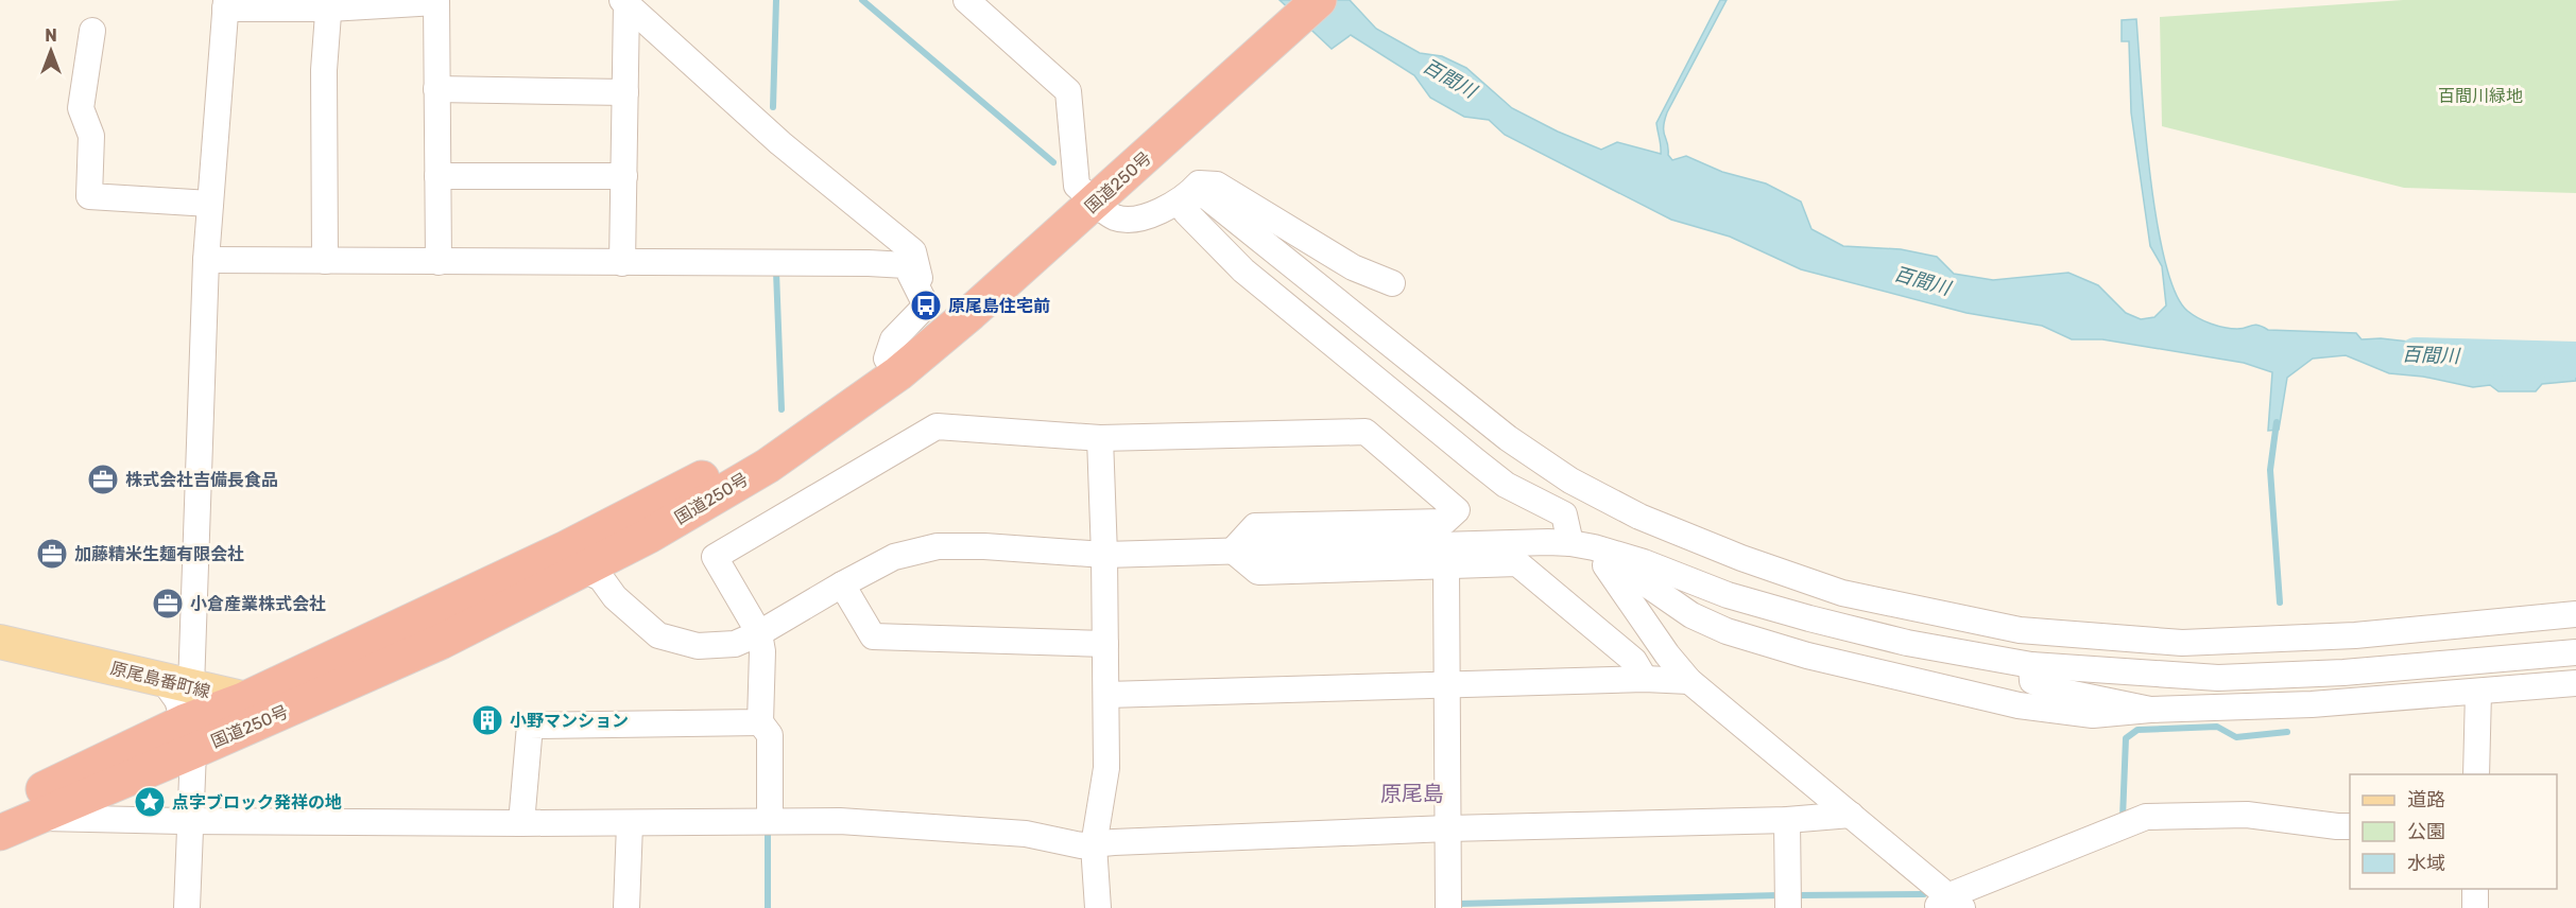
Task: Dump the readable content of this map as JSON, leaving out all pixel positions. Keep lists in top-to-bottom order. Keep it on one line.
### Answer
{"streets":{"highway":["国道250号"],"main road":["原尾島番町線"]},"crossings":[["国道250号","原尾島番町線"]],"districts":["原尾島"],"water":["百間川"],"parks":["百間川緑地"],"places":{"bus stop":["原尾島住宅前"],"office":["株式会社吉備長食品","加藤精米生麺有限会社","小倉産業株式会社"],"building":["小野マンション"],"place":["点字ブロック発祥の地"]},"legend":["道路","公園","水域"],"north":"top"}
